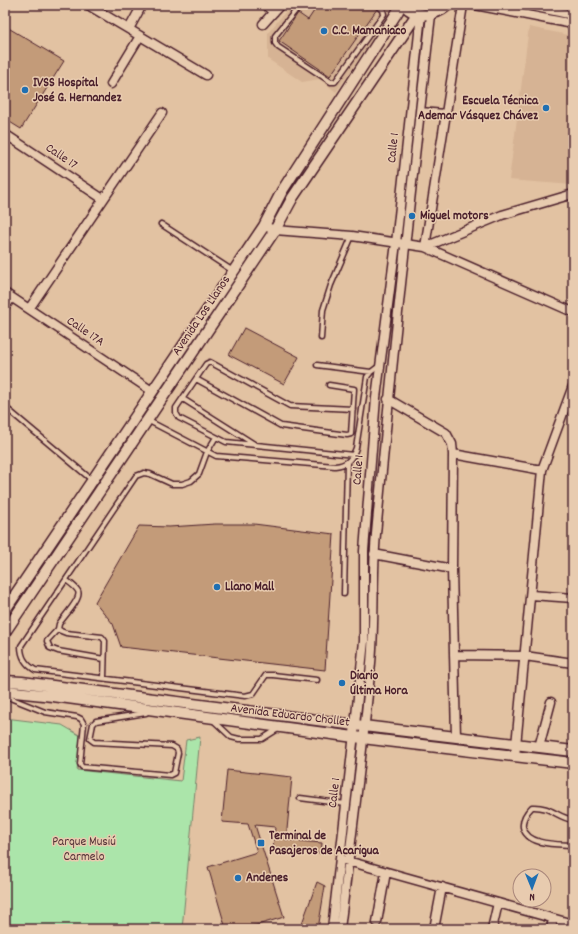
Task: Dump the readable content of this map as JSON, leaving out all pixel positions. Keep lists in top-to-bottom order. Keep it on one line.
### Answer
{"streets":{"street":["Calle 1","Calle 17","Avenida Los Llanos","Calle 17A","Avenida Eduardo Chollet"]},"crossings":[["Calle 1","Avenida Los Llanos"],["Calle 1","Avenida Eduardo Chollet"],["Avenida Los Llanos","Calle 17A"]],"parks":["Parque Musiú Carmelo"],"places":{"other":["C.C. Mamaniaco","IVSS Hospital José G. Hernandez","Escuela Técnica Ademar Vásquez Chávez","Miguel motors","Llano Mall","Diario Última Hora","Andenes"],"transit":["Terminal de Pasajeros de Acarigua"]},"north":"bottom"}
